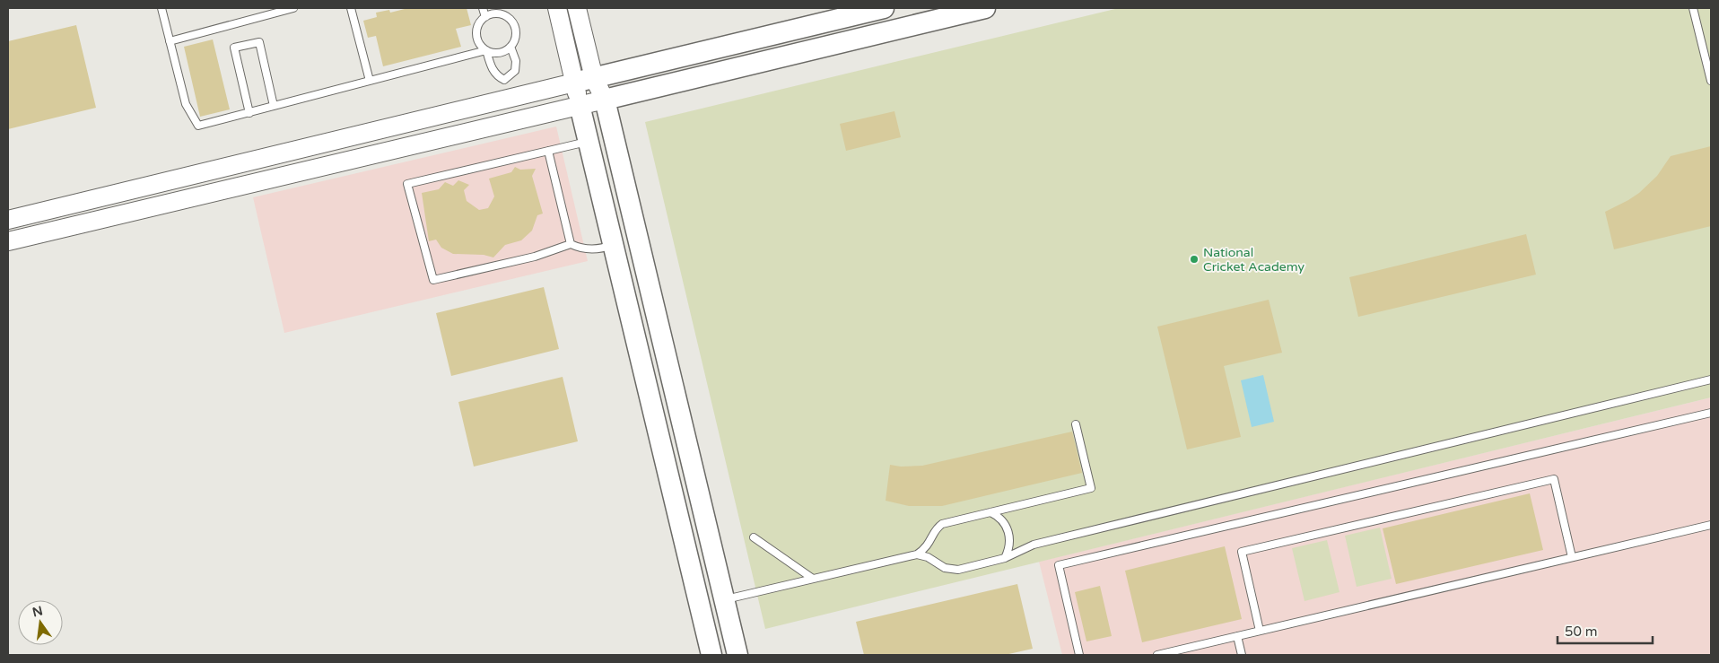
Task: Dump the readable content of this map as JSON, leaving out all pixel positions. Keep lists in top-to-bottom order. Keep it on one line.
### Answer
{"places":["National Cricket Academy"],"scale_bar":"50 m","north":"top"}
